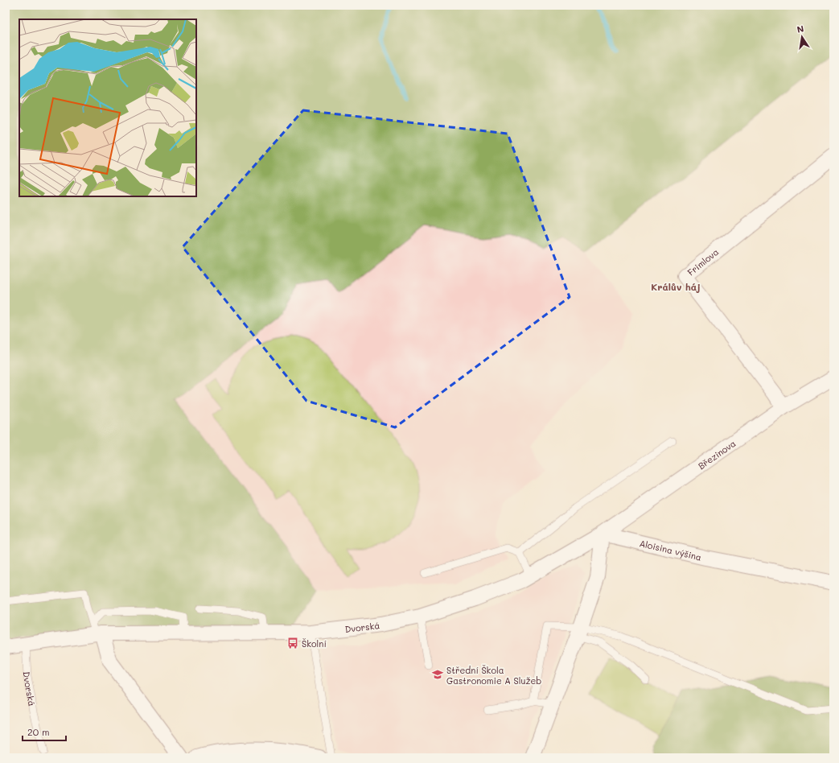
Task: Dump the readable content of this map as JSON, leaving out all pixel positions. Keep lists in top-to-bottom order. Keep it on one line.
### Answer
{"streets":{"street":["Frimlova","Březinova","Aloisina výšina","Dvorská"]},"crossings":[["Frimlova","Březinova"],["Březinova","Aloisina výšina"],["Březinova","Dvorská"],["Aloisina výšina","Dvorská"]],"districts":["Králův háj"],"places":{"bus stop":["Školní"],"school or university":["Střední Škola Gastronomie A Služeb"]},"scale_bar":"20 m","north":"top"}
